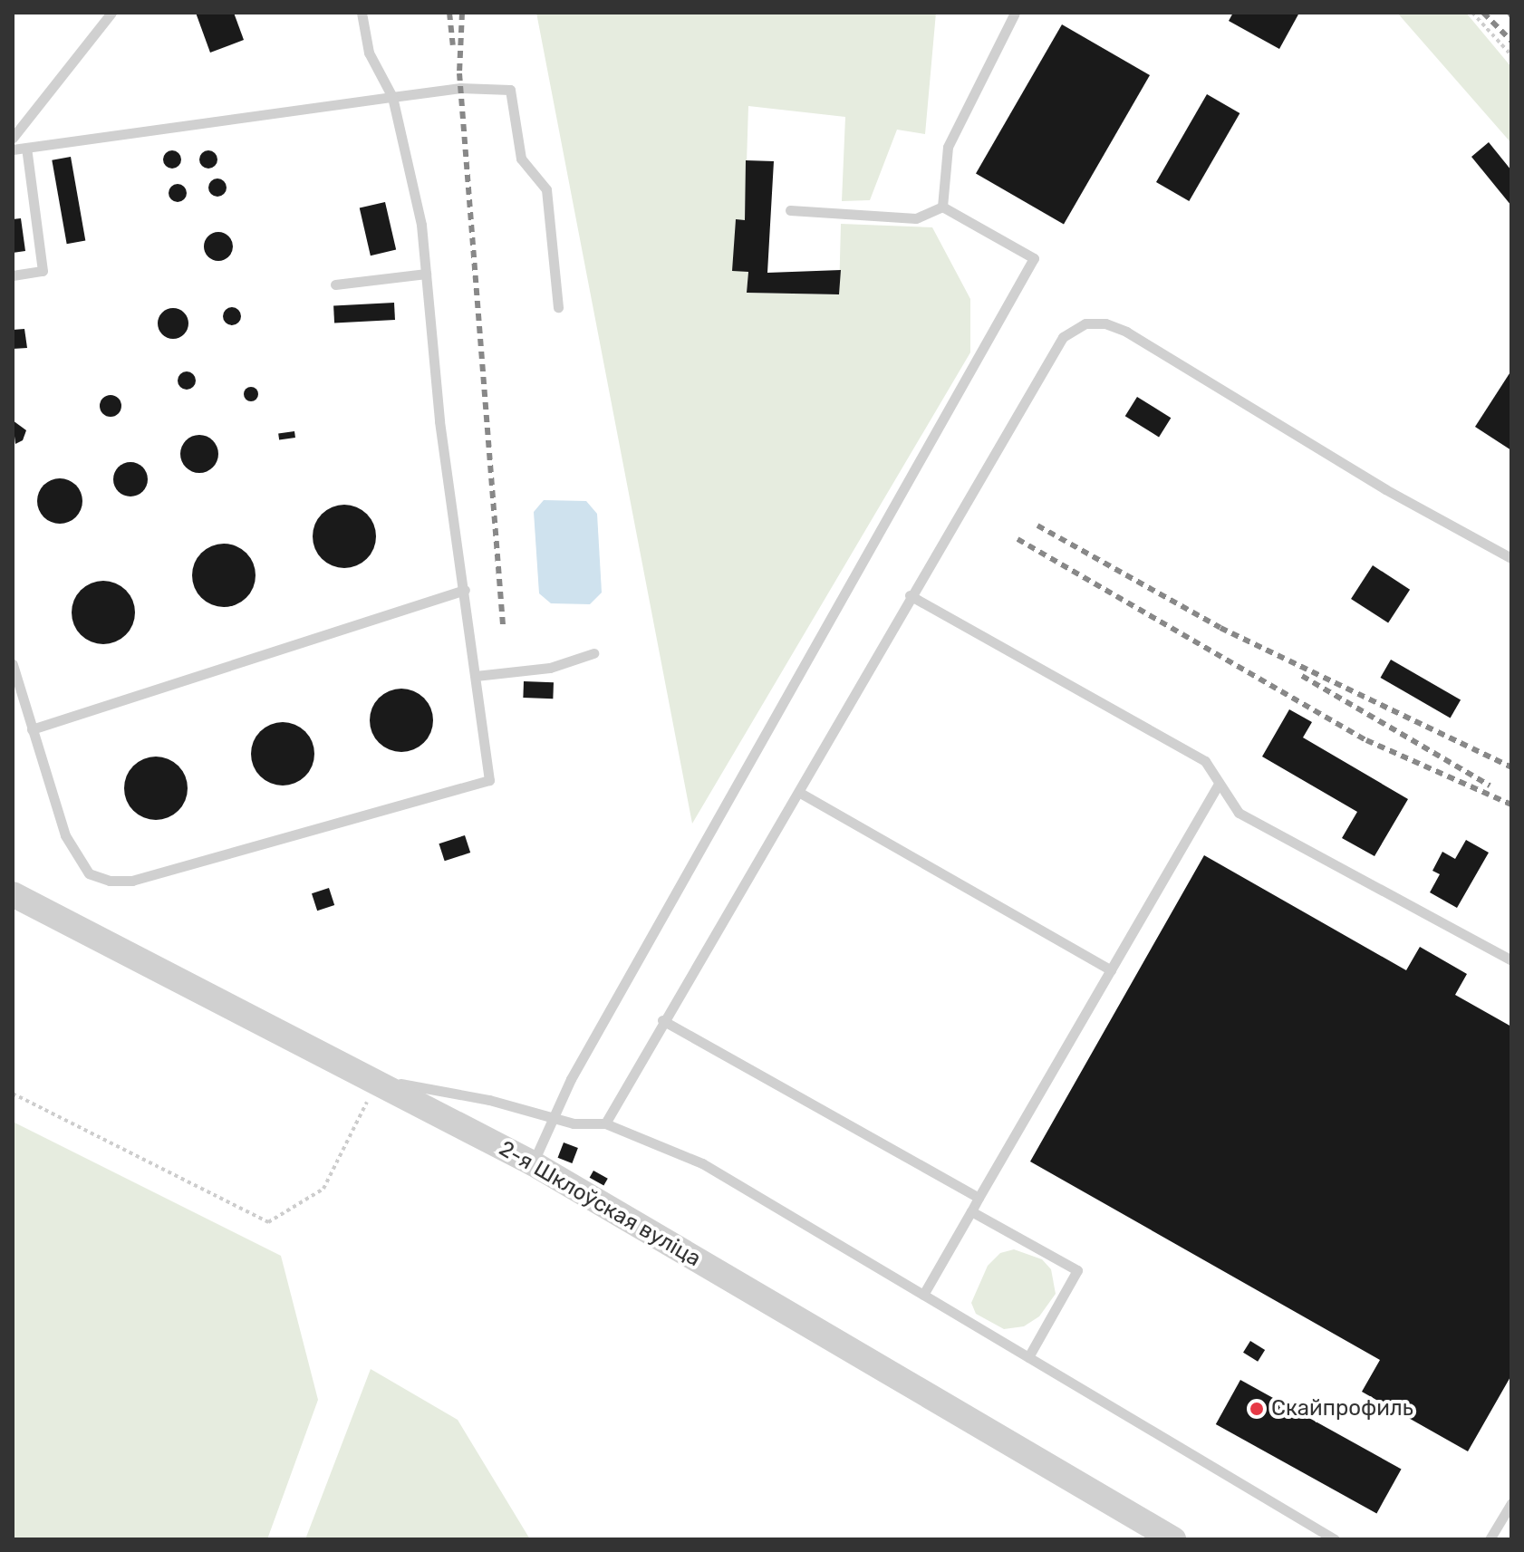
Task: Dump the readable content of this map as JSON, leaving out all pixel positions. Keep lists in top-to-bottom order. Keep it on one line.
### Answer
{"streets":{"street":["2-я Шклоўская вуліца"]},"places":["Скайпрофиль"]}
